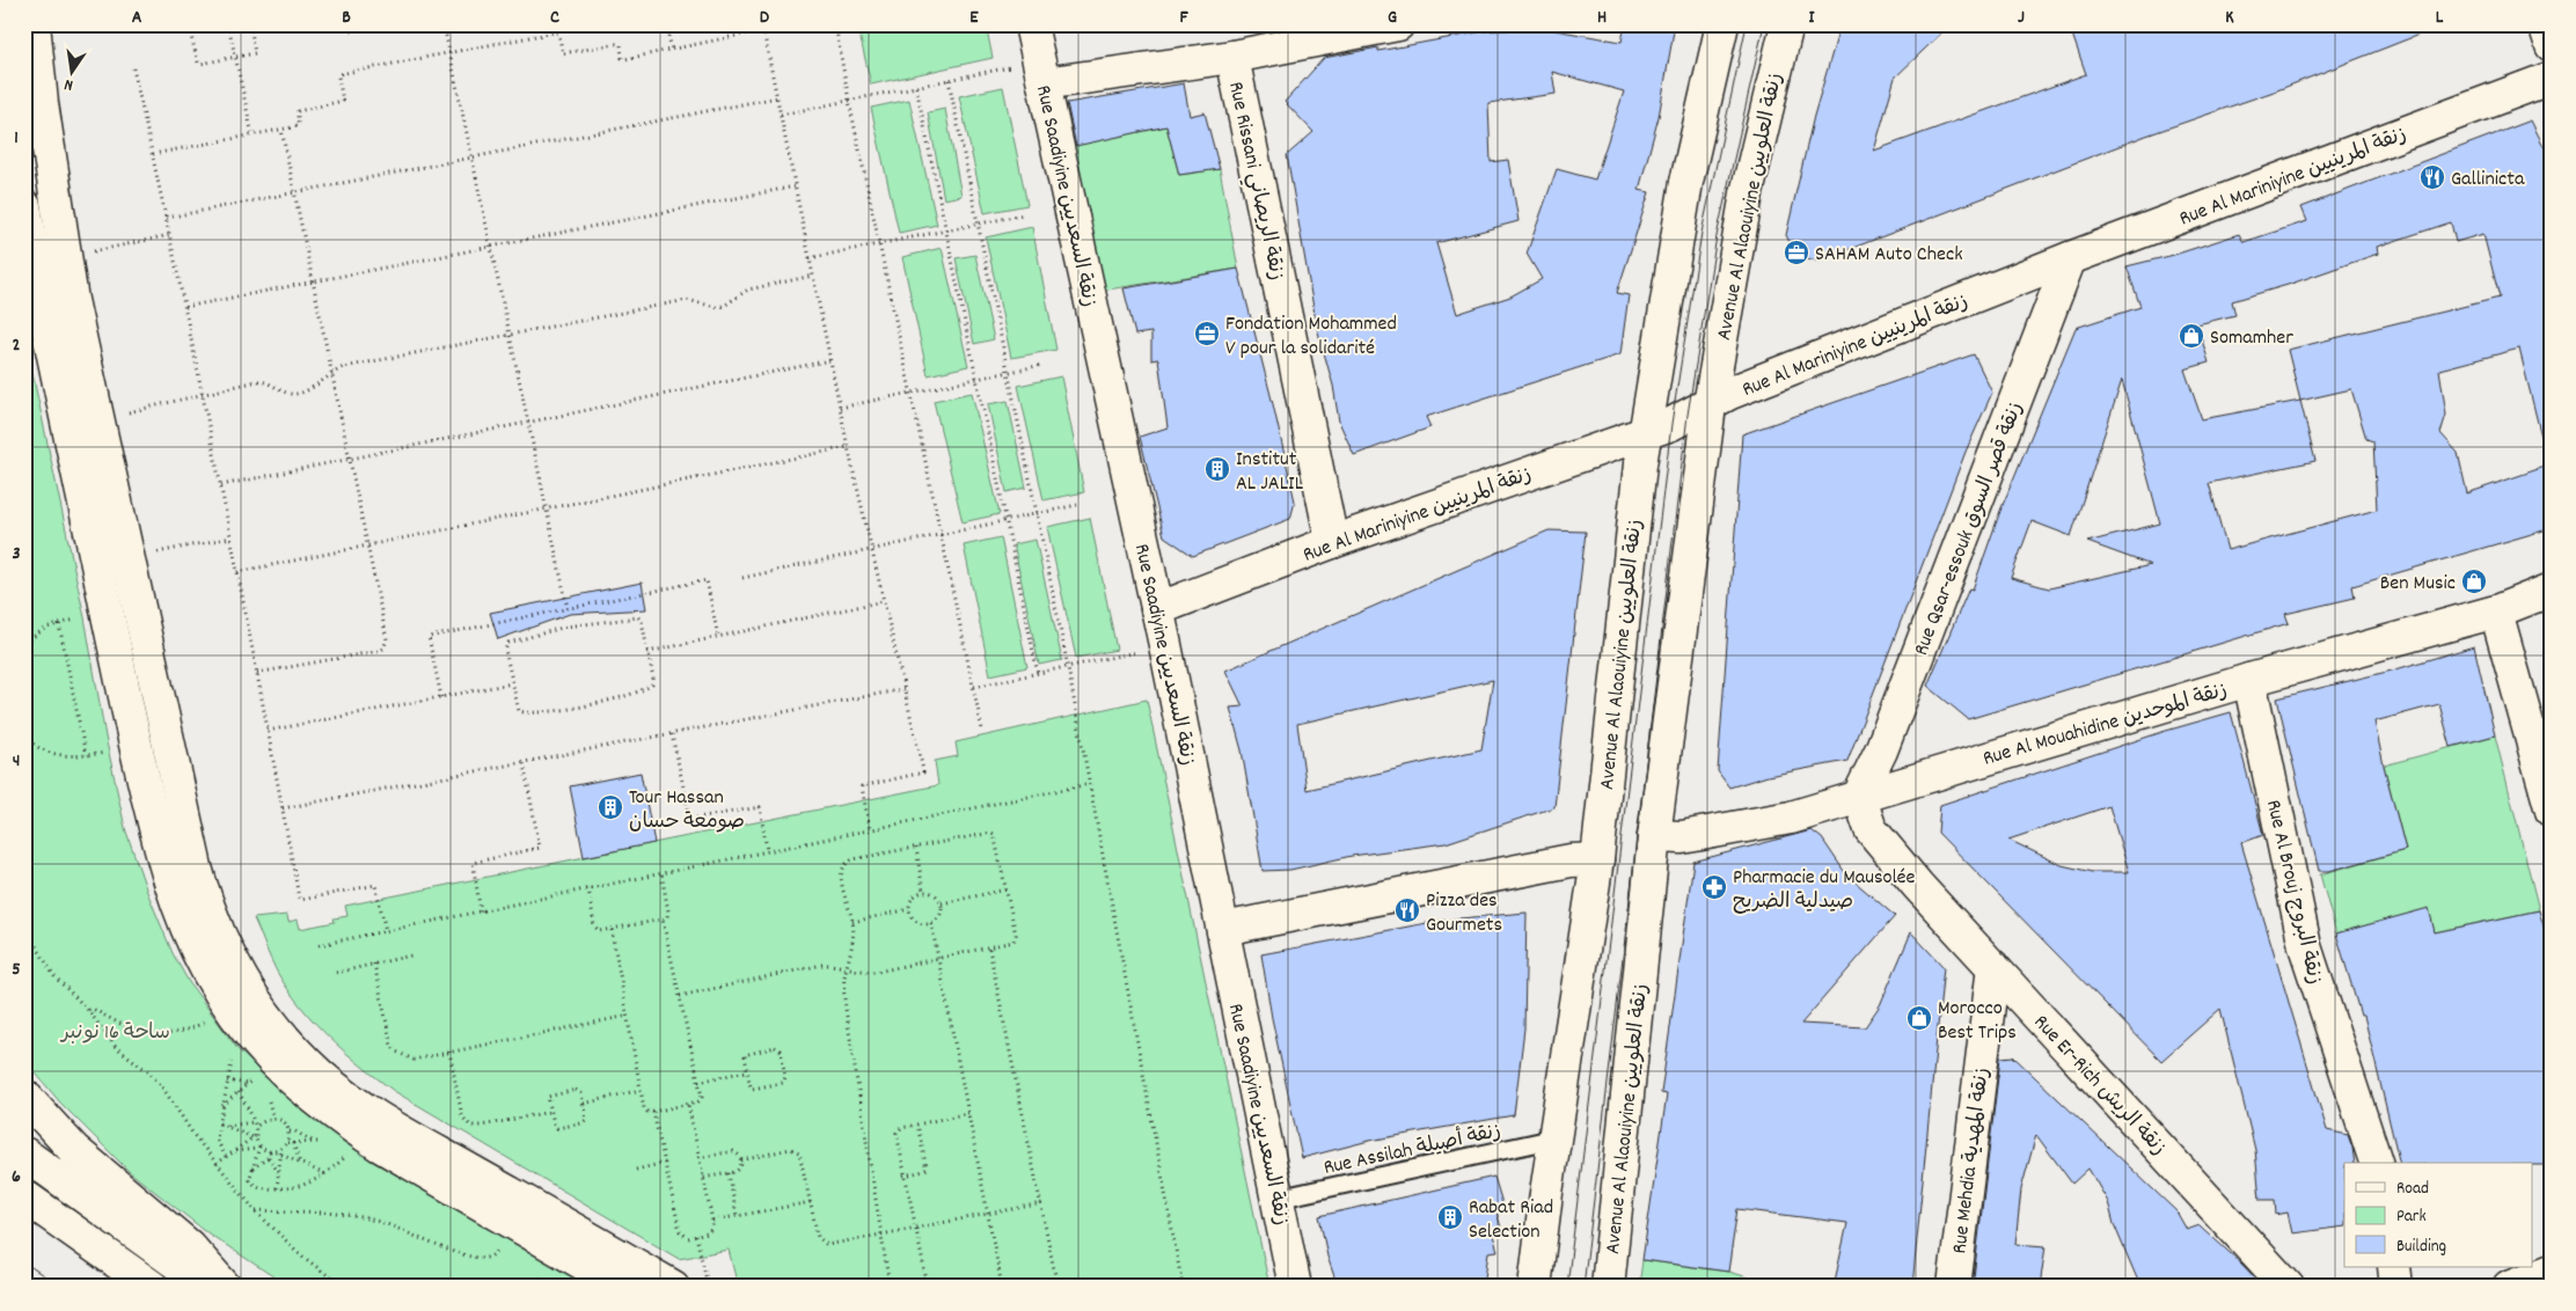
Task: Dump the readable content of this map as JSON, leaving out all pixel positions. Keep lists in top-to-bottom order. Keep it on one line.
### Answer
{"streets":{"main road":["Rue Al Mariniyine زنقة المرينيين","Rue Rissani زنقة الريصاني","Rue Saadiyine زنقة السعديين","Avenue Al Alaouiyine زنقة العلويين","Rue Qsar-essouk زنقة قصر السوق","Rue Al Mouahidine زنقة الموحدين","Rue Al Brouj زنقة البروج","Rue Er-Rich زنقة الريش","Rue Mehdia زنقة المهدية"],"lane":["Rue Assilah زنقة أصيلة"]},"crossings":[["Rue Al Mariniyine زنقة المرينيين","Rue Rissani زنقة الريصاني"],["Rue Al Mariniyine زنقة المرينيين","Rue Saadiyine زنقة السعديين"],["Rue Al Mariniyine زنقة المرينيين","Avenue Al Alaouiyine زنقة العلويين"],["Rue Al Mariniyine زنقة المرينيين","Rue Qsar-essouk زنقة قصر السوق"],["Rue Saadiyine زنقة السعديين","Rue Assilah زنقة أصيلة"],["Avenue Al Alaouiyine زنقة العلويين","Rue Al Mouahidine زنقة الموحدين"],["Avenue Al Alaouiyine زنقة العلويين","Rue Assilah زنقة أصيلة"],["Rue Qsar-essouk زنقة قصر السوق","Rue Al Mouahidine زنقة الموحدين"],["Rue Qsar-essouk زنقة قصر السوق","Rue Er-Rich زنقة الريش"],["Rue Al Mouahidine زنقة الموحدين","Rue Al Brouj زنقة البروج"],["Rue Al Mouahidine زنقة الموحدين","Rue Er-Rich زنقة الريش"],["Rue Er-Rich زنقة الريش","Rue Mehdia زنقة المهدية"]],"parks":["ساحة 16 نونبر"],"places":{"restaurant":["Gallinicta","Pizza des Gourmets"],"office":["SAHAM Auto Check","Fondation Mohammed V pour la solidarité"],"shop":["Somamher","Ben Music","Morocco Best Trips"],"building":["Institut AL JALIL","Tour Hassan صومعة حسان","Rabat Riad Selection"],"pharmacy":["Pharmacie du Mausolée صيدلية الضريح"]},"legend":["Road","Park","Building"],"north":"bottom","grid":{"columns":["A","B","C","D","E","F","G","H","I","J","K","L"],"rows":["1","2","3","4","5","6"]}}
